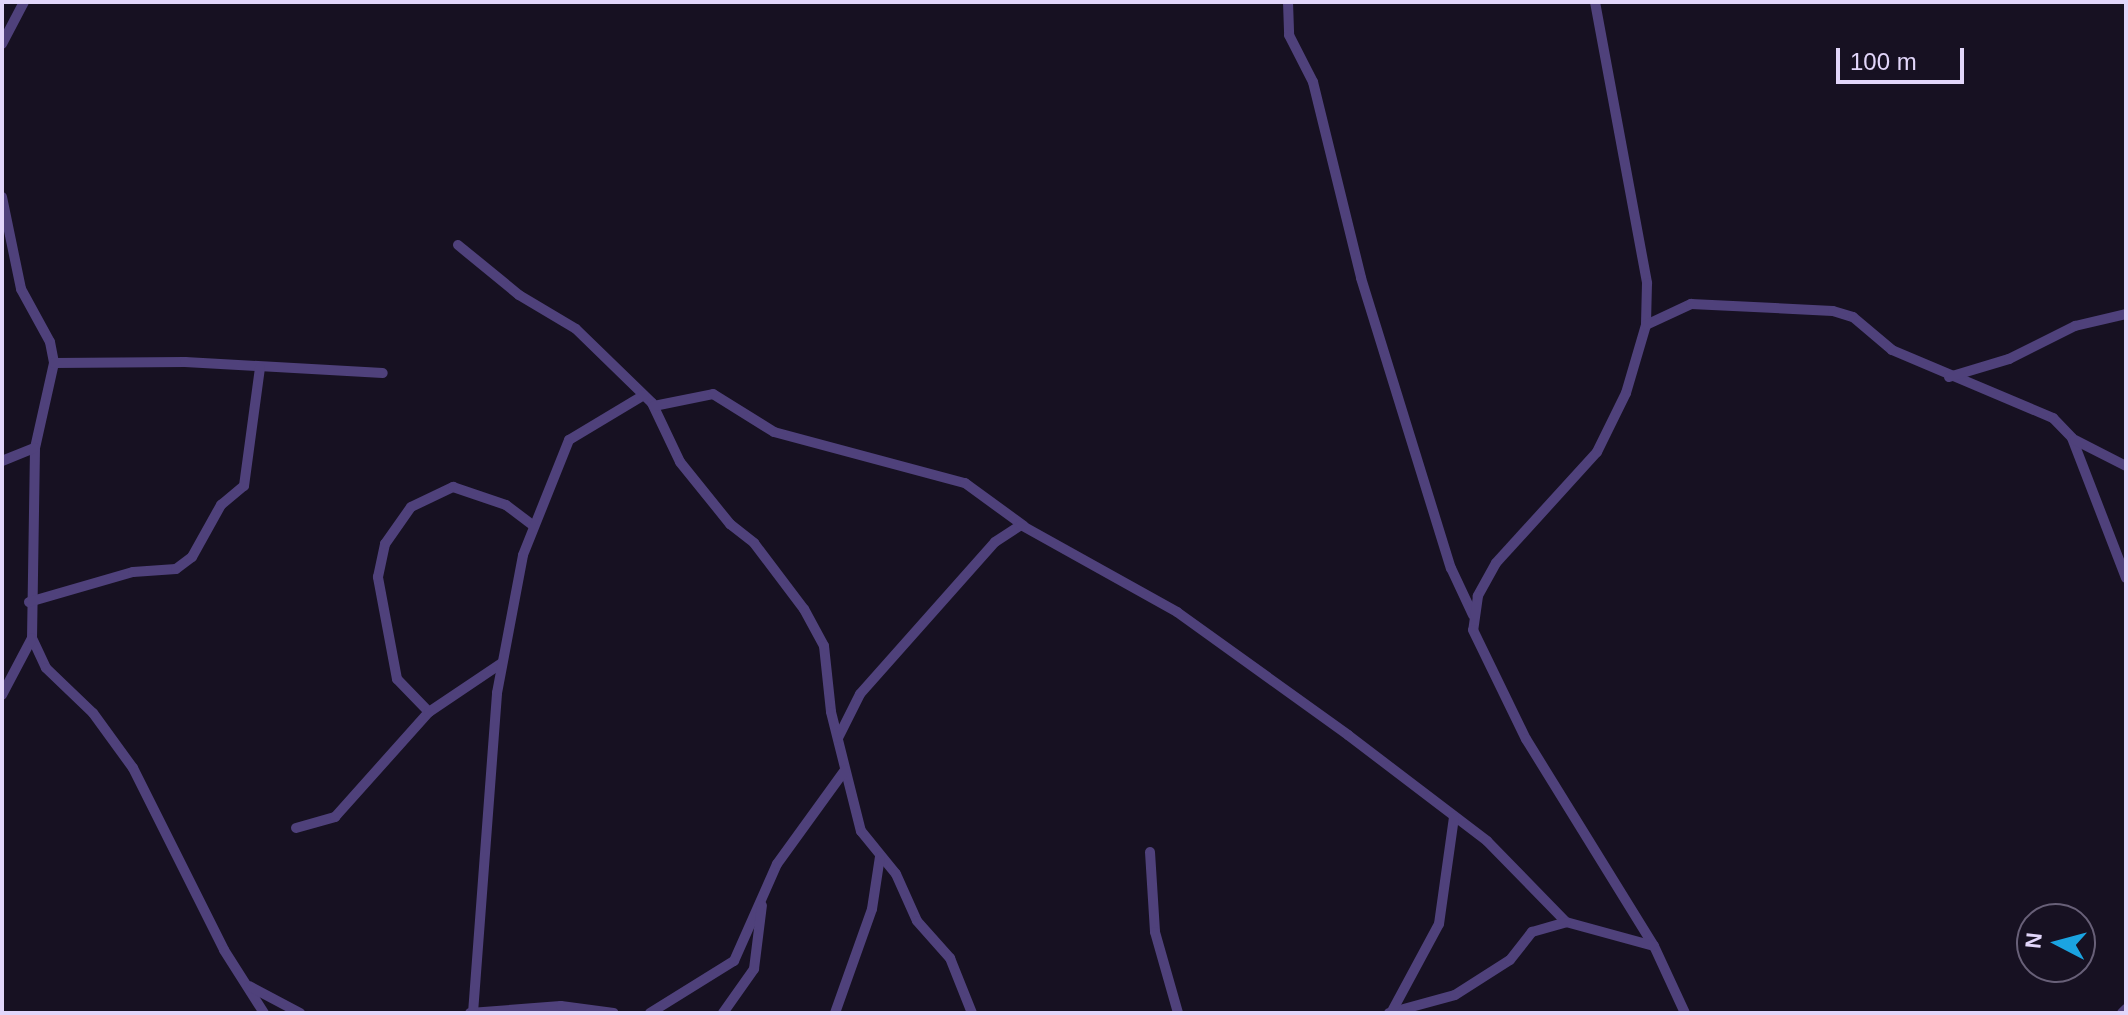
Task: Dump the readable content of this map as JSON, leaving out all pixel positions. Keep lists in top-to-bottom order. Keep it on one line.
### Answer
{"scale_bar":"100 m","north":"left"}
